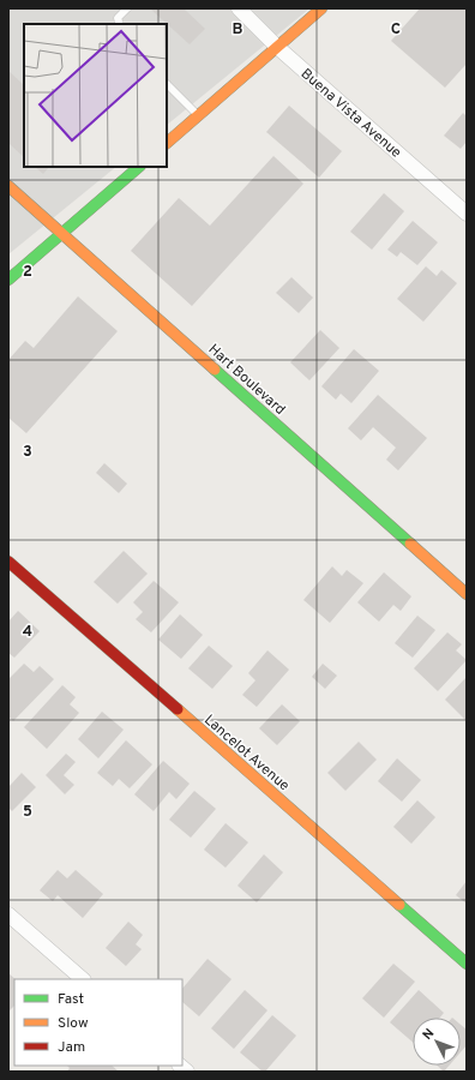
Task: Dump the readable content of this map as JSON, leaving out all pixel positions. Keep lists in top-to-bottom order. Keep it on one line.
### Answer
{"streets":{"street":["Buena Vista Avenue","Hart Boulevard","Lancelot Avenue"]},"legend":["Fast","Slow","Jam"],"north":"top left","grid":{"columns":["B","C"],"rows":["2","3","4","5"]}}
